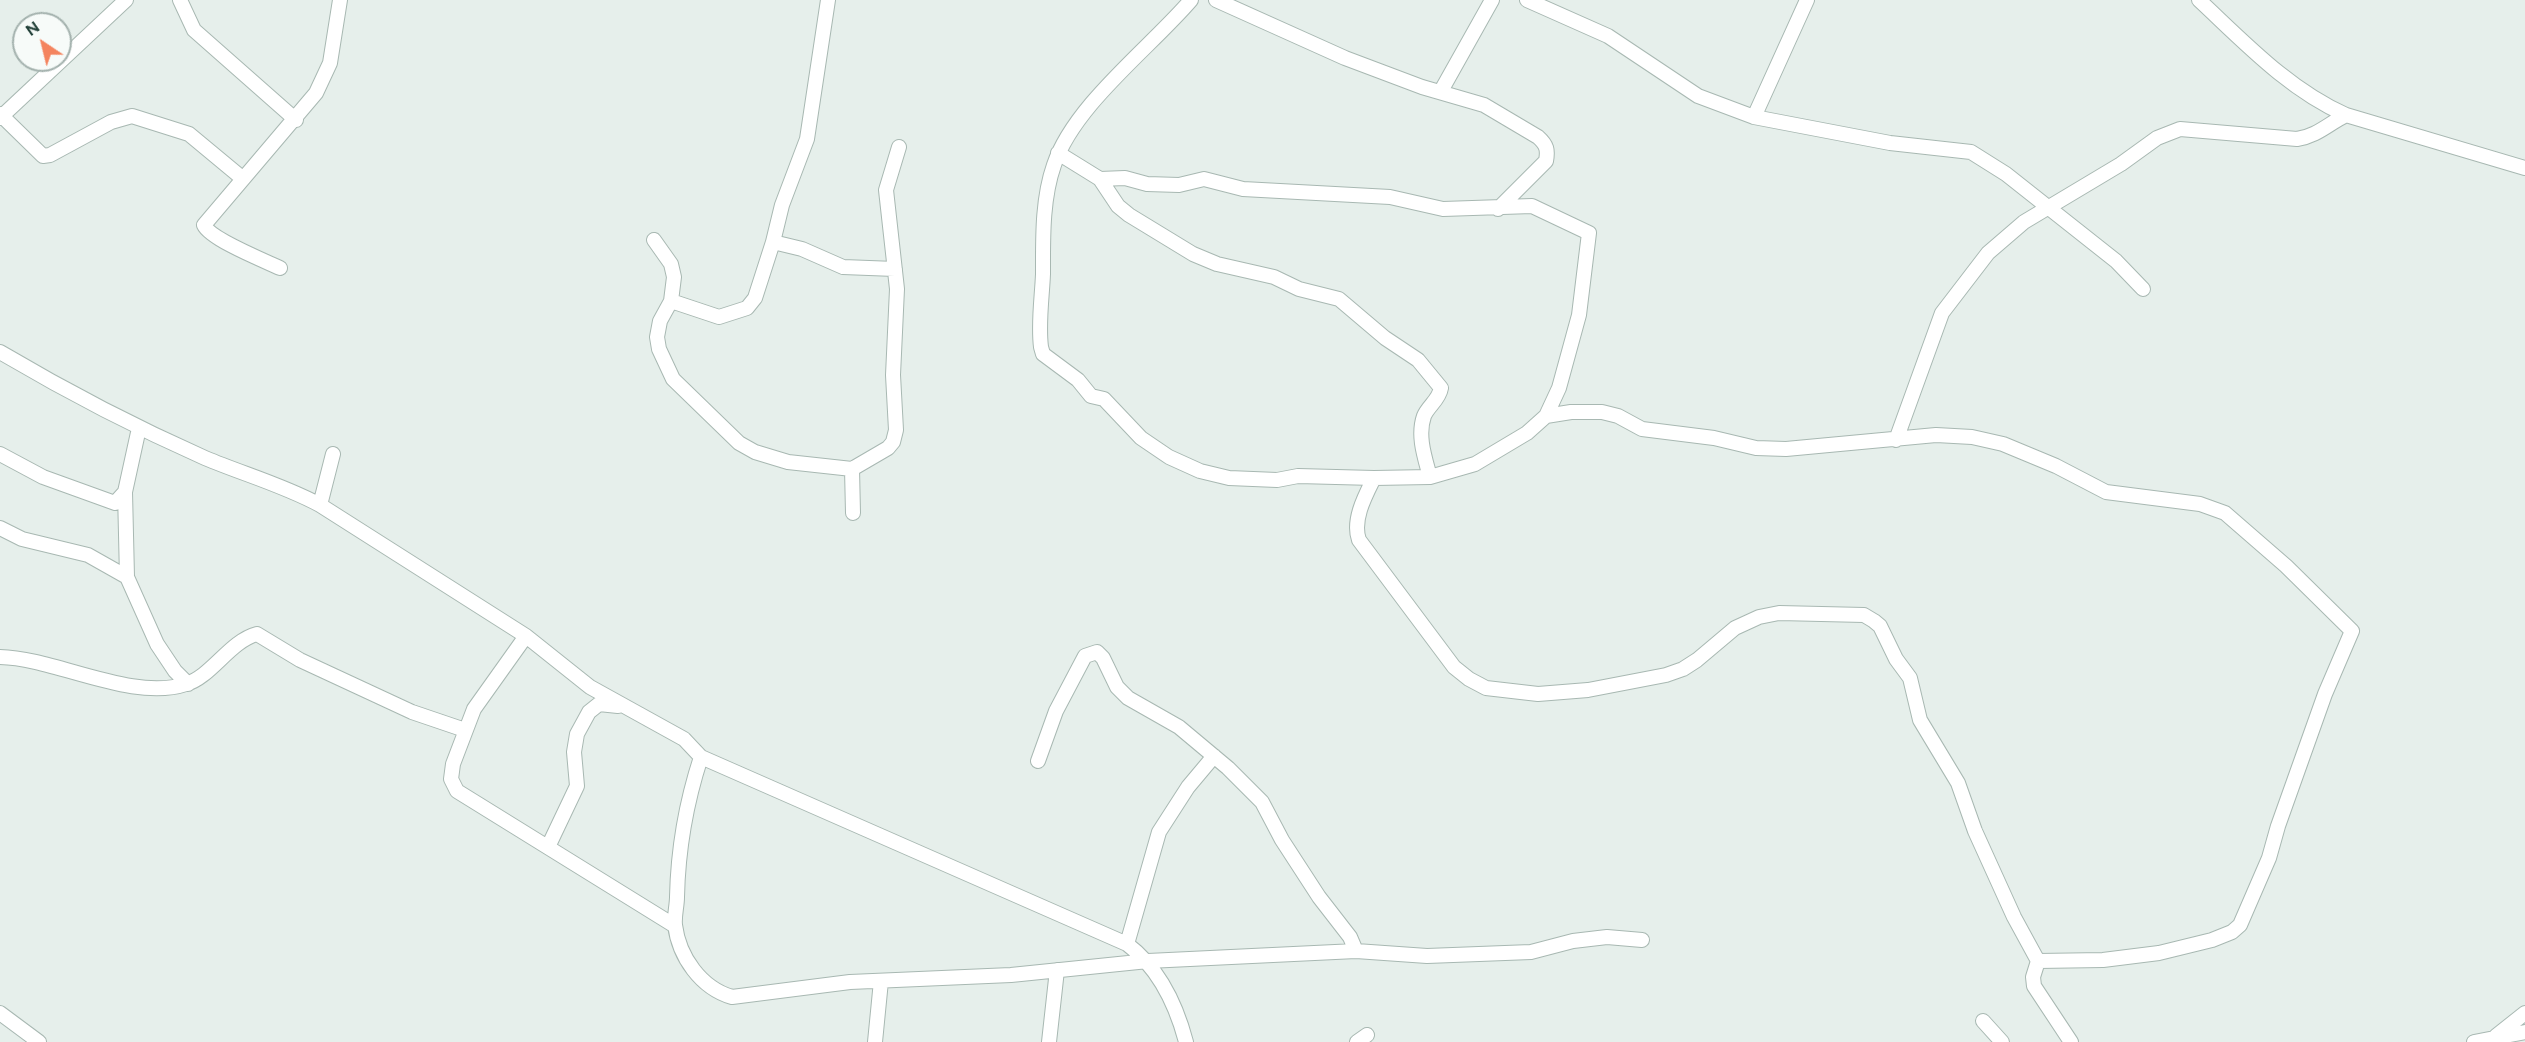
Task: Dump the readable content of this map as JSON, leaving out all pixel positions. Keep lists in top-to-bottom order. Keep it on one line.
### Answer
{"north":"top left"}
